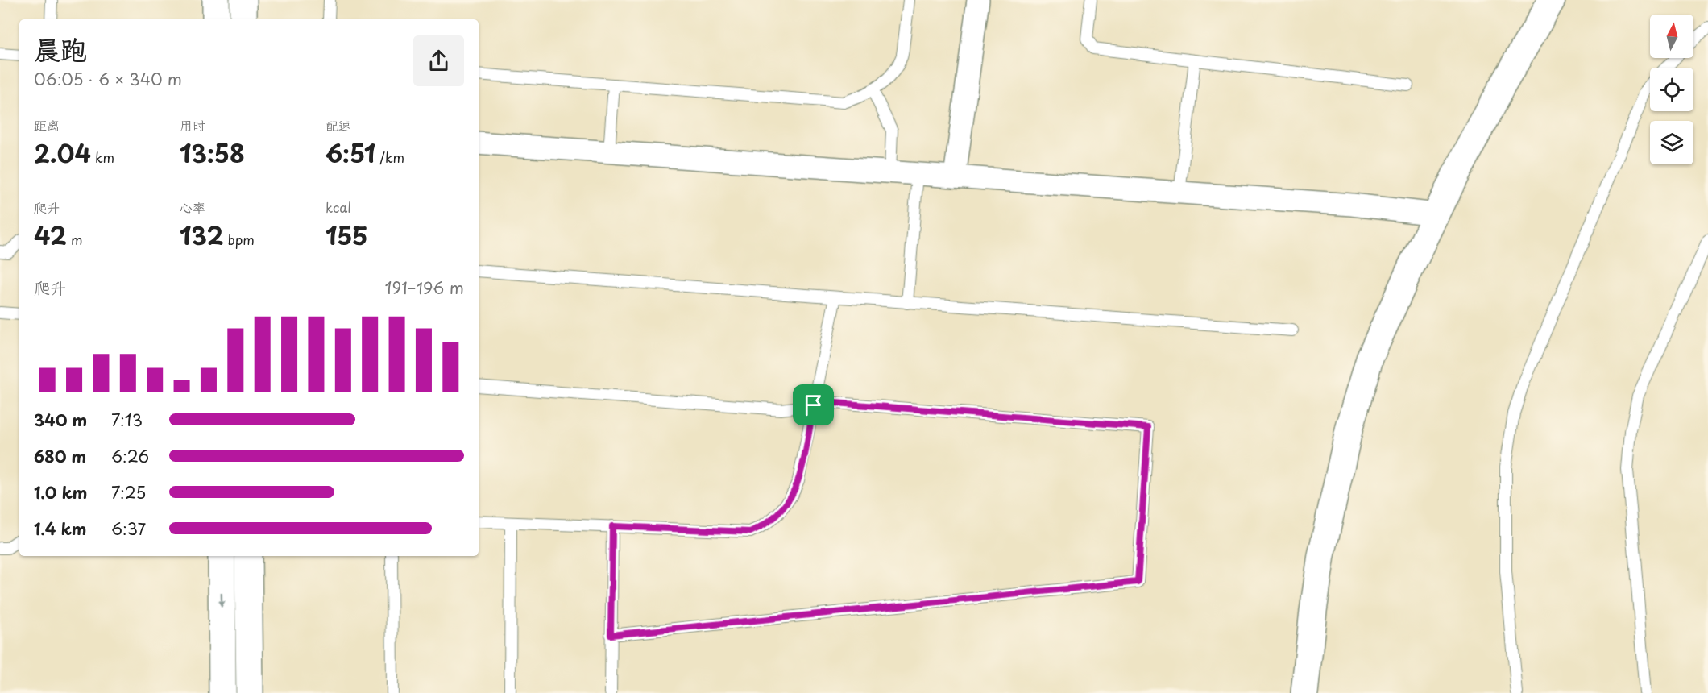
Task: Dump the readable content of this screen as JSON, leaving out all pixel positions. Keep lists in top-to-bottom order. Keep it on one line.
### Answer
{"north":"top","page":{"heading":["晨跑","06:05 · 6 × 340 m"],"stats":[["距离","2.04 km"],["用时","13:58"],["配速","6:51 /km"],["爬升","42 m"],["心率","132 bpm"],["kcal","155"]],"chart":["爬升","191–196 m"],"list":[{"name":"340 m","note":"7:13"},{"name":"680 m","note":"6:26"},{"name":"1.0 km","note":"7:25"},{"name":"1.4 km","note":"6:37"}]}}
